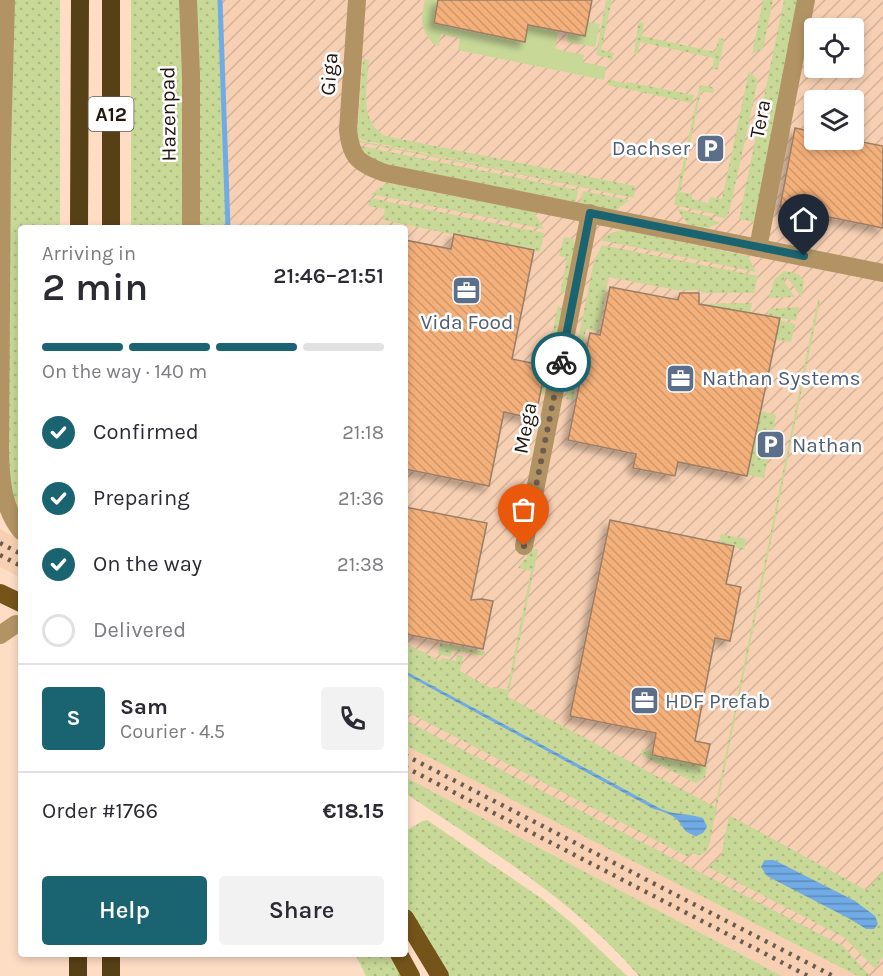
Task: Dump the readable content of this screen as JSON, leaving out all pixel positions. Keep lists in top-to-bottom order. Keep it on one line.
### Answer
{"streets":{"highway":["A12"],"street":["Giga","Hazenpad","Tera","Mega"]},"crossings":[["Giga","Mega"]],"places":{"parking":["Dachser","Nathan"],"office":["Vida Food","Nathan Systems","HDF Prefab"]},"page":{"heading":["2 min","Arriving in","21:46–21:51"],"panel":["Sam","Courier · 4.5","Order #1766","€18.15"],"bar":"On the way · 140 m","list":[["Confirmed","21:18"],["Preparing","21:36"],["On the way","21:38"],"Delivered"],"round":"S","buttons":["Help","Share"]}}
